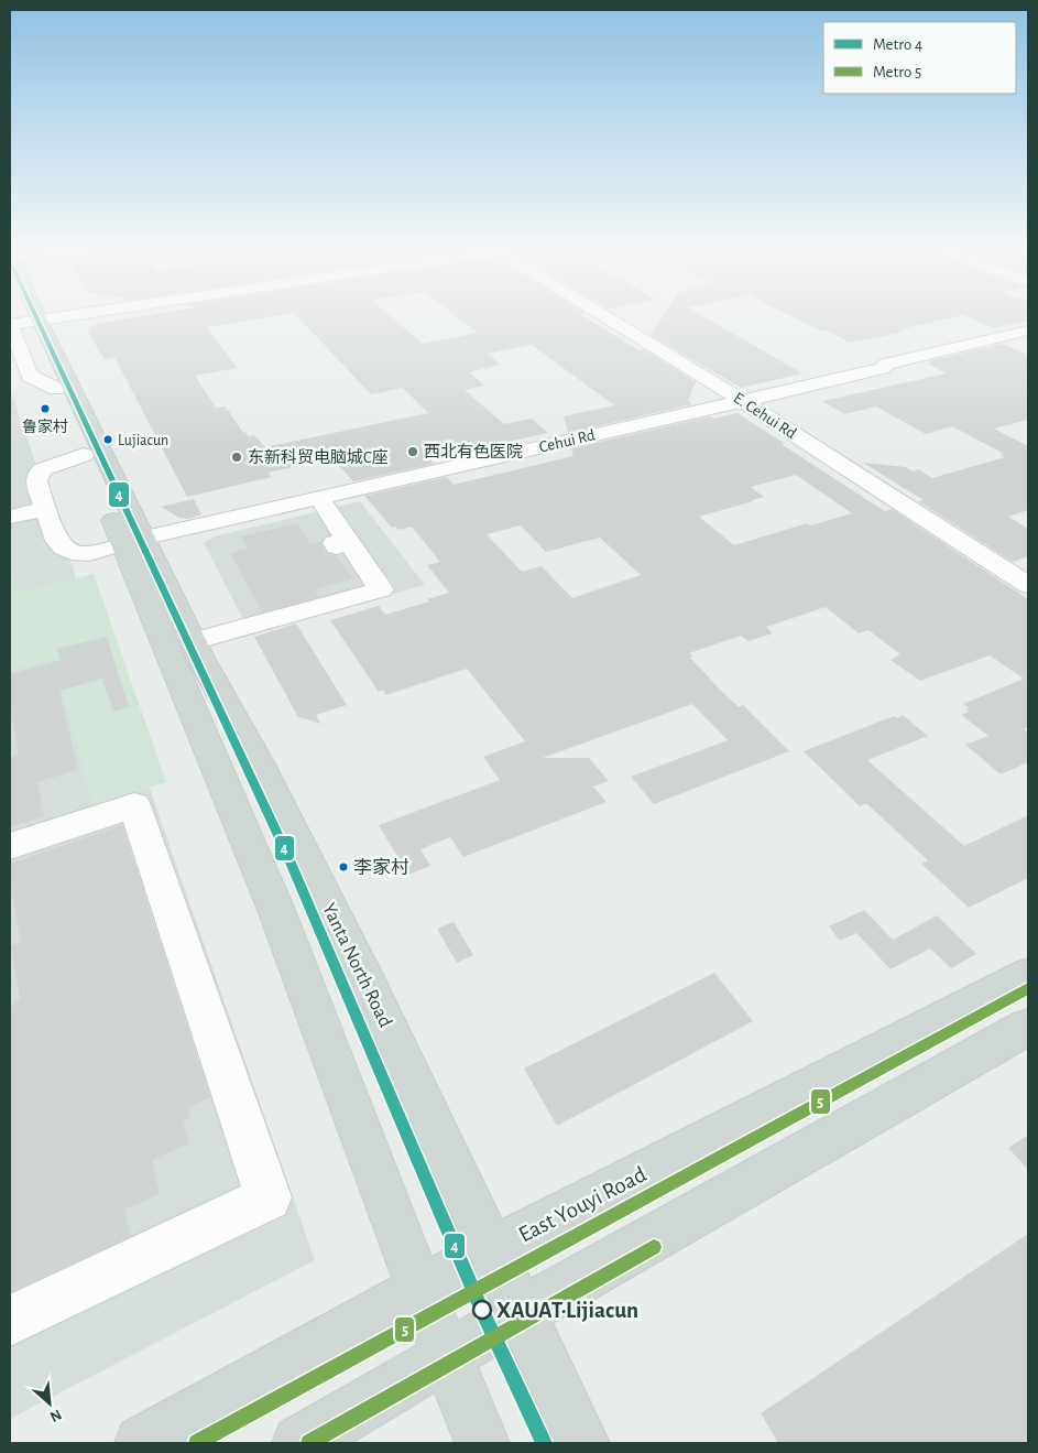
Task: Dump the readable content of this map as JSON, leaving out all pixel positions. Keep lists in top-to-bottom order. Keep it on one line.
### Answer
{"streets":{"main road":["Yanta North Road","East Youyi Road"],"street":["E. Cehui Rd","Cehui Rd"]},"crossings":[["E. Cehui Rd","Cehui Rd"],["Cehui Rd","Yanta North Road"],["Yanta North Road","East Youyi Road"]],"places":["鲁家村","Lujiacun","西北有色医院","东新科贸电脑城C座","李家村","XAUAT·Lijiacun"],"lines":["metro line 4","metro line 5"],"legend":["Metro 4","Metro 5"],"north":"bottom right"}
